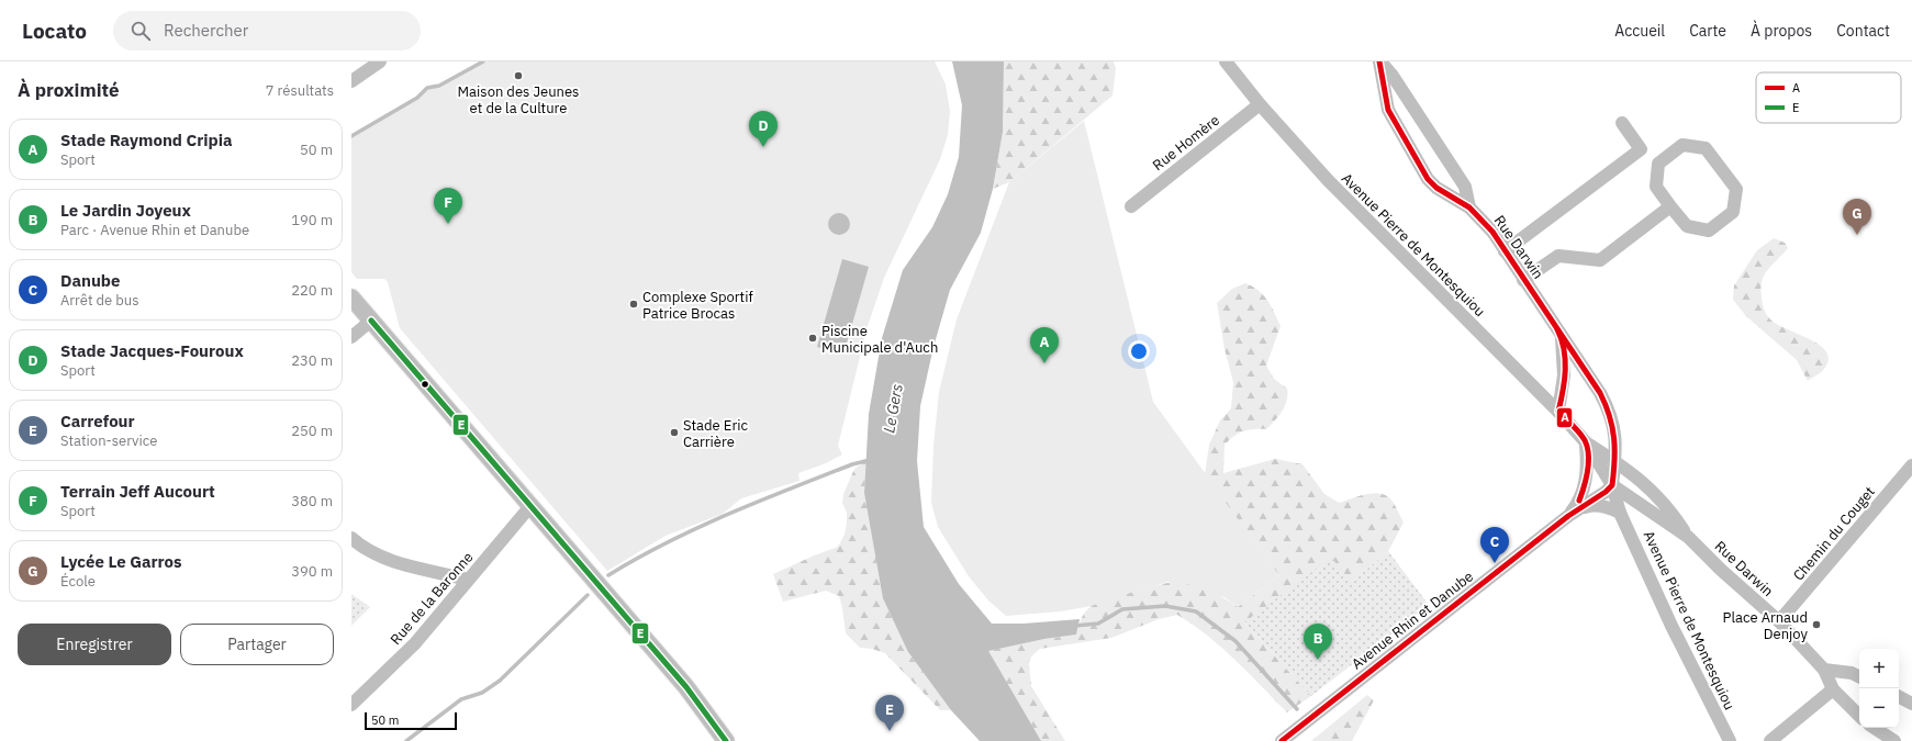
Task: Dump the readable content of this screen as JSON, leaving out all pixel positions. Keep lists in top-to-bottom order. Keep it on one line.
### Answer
{"streets":{"street":["Rue Homère","Avenue Pierre de Montesquiou","Rue Darwin","Chemin du Couget","Rue de la Baronne","Avenue Rhin et Danube"]},"crossings":[["Rue Homère","Avenue Pierre de Montesquiou"],["Avenue Pierre de Montesquiou","Rue Darwin"],["Avenue Pierre de Montesquiou","Avenue Rhin et Danube"],["Rue Darwin","Chemin du Couget"],["Rue Darwin","Avenue Rhin et Danube"]],"water":["Le Gers"],"places":["Maison des Jeunes et de la Culture","Complexe Sportif Patrice Brocas","Piscine Municipale d'Auch","Stade Eric Carrière","Place Arnaud Denjoy"],"lines":["transit line A","transit line E"],"legend":["A","E"],"scale_bar":"50 m","page":{"header":"Locato","search":"Rechercher","nav":["Accueil","Carte","À propos","Contact"],"heading":["À proximité","7 résultats"],"pins":["D","F","G","A","C","B","E"],"list":[{"mark":"A","name":"Stade Raymond Cripia","note":"Sport","value":"50 m"},{"mark":"B","name":"Le Jardin Joyeux","note":"Parc · Avenue Rhin et Danube","value":"190 m"},{"mark":"C","name":"Danube","note":"Arrêt de bus","value":"220 m"},{"mark":"D","name":"Stade Jacques-Fouroux","note":"Sport","value":"230 m"},{"mark":"E","name":"Carrefour","note":"Station-service","value":"250 m"},{"mark":"F","name":"Terrain Jeff Aucourt","note":"Sport","value":"380 m"},{"mark":"G","name":"Lycée Le Garros","note":"École","value":"390 m"}],"buttons":["Enregistrer","Partager"],"map_buttons":["+","−"],"scale":"50 m"}}
